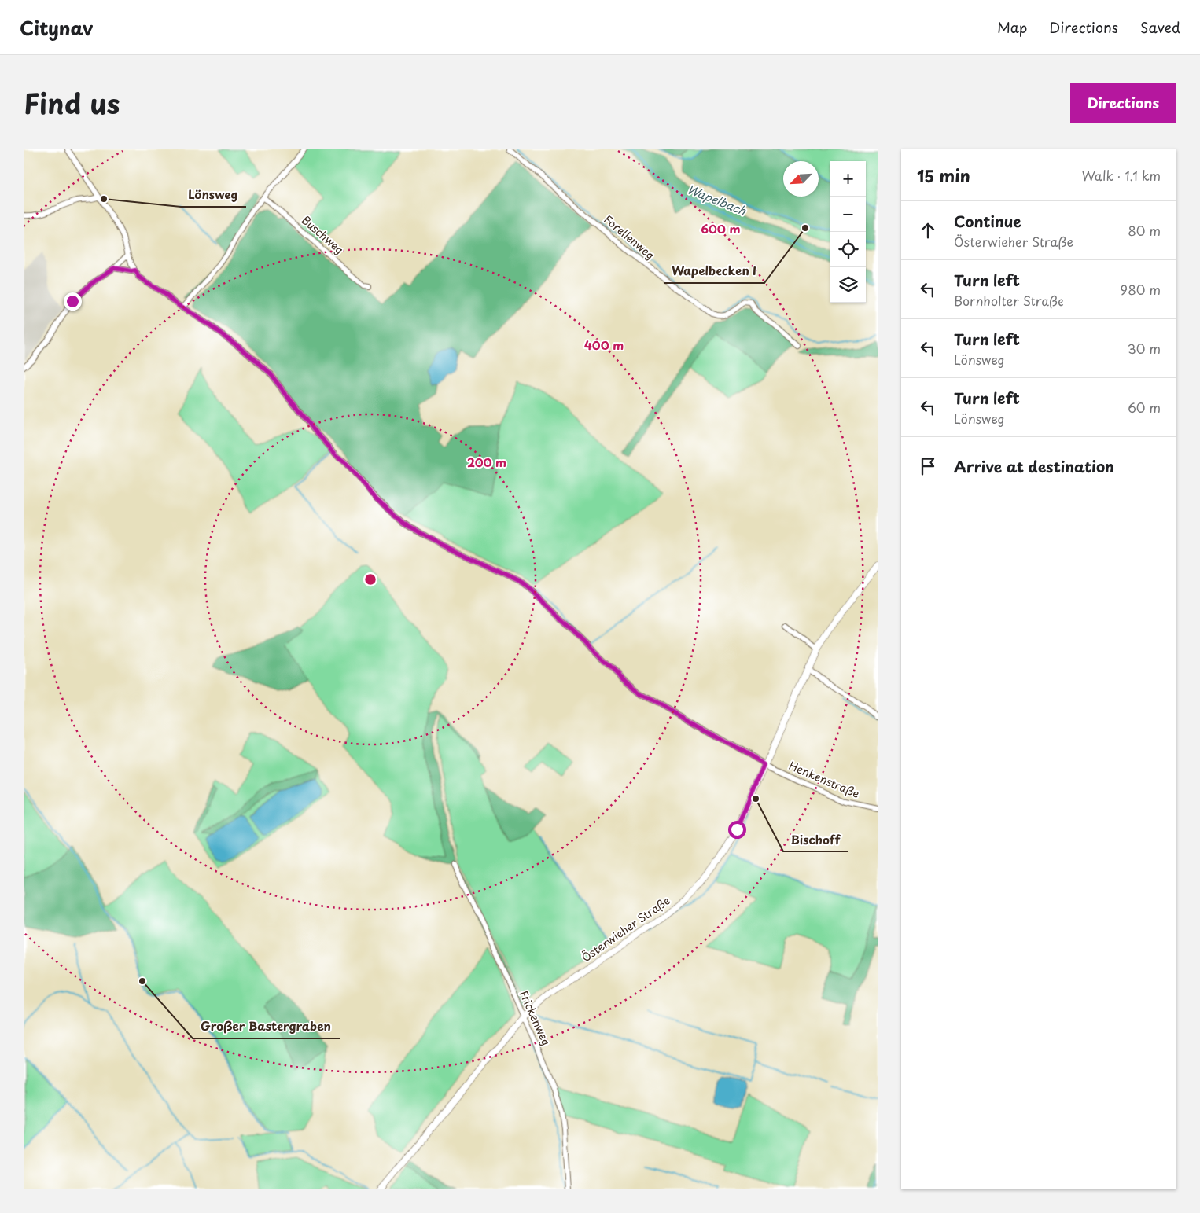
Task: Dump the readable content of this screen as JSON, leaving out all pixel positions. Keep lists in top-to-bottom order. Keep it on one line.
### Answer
{"streets":{"street":["Buschweg","Forellenweg","Henkenstraße","Österwieher Straße","Frickenweg"]},"crossings":[["Henkenstraße","Österwieher Straße"],["Österwieher Straße","Frickenweg"]],"water":["Wapelbach"],"places":["Lönsweg","Wapelbecken I","Bischoff","Großer Bastergraben"],"north":"bottom left","page":{"header":"Citynav","nav":["Map","Directions","Saved"],"title":"Find us","buttons":"Directions","heading":["15 min","Walk · 1.1 km"],"map_buttons":["+","−"],"list":[["Continue","Österwieher Straße","80 m"],["Turn left","Bornholter Straße","980 m"],["Turn left","Lönsweg","30 m"],["Turn left","Lönsweg","60 m"],"Arrive at destination"]},"rings":["600 m","400 m","200 m"]}
